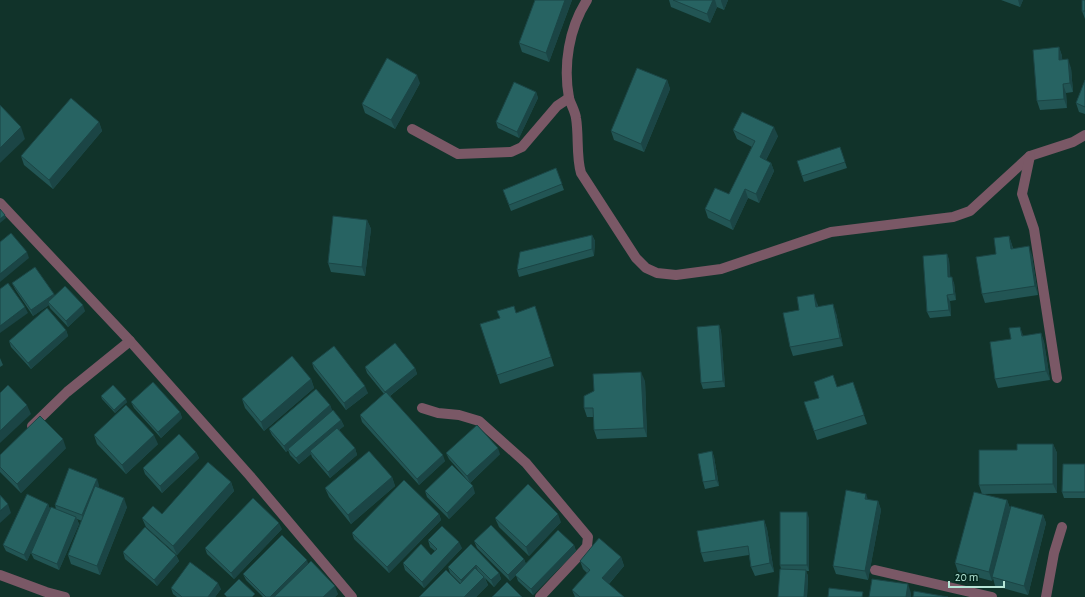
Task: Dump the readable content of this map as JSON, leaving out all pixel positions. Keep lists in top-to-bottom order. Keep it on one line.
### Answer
{"scale_bar":"20 m"}
